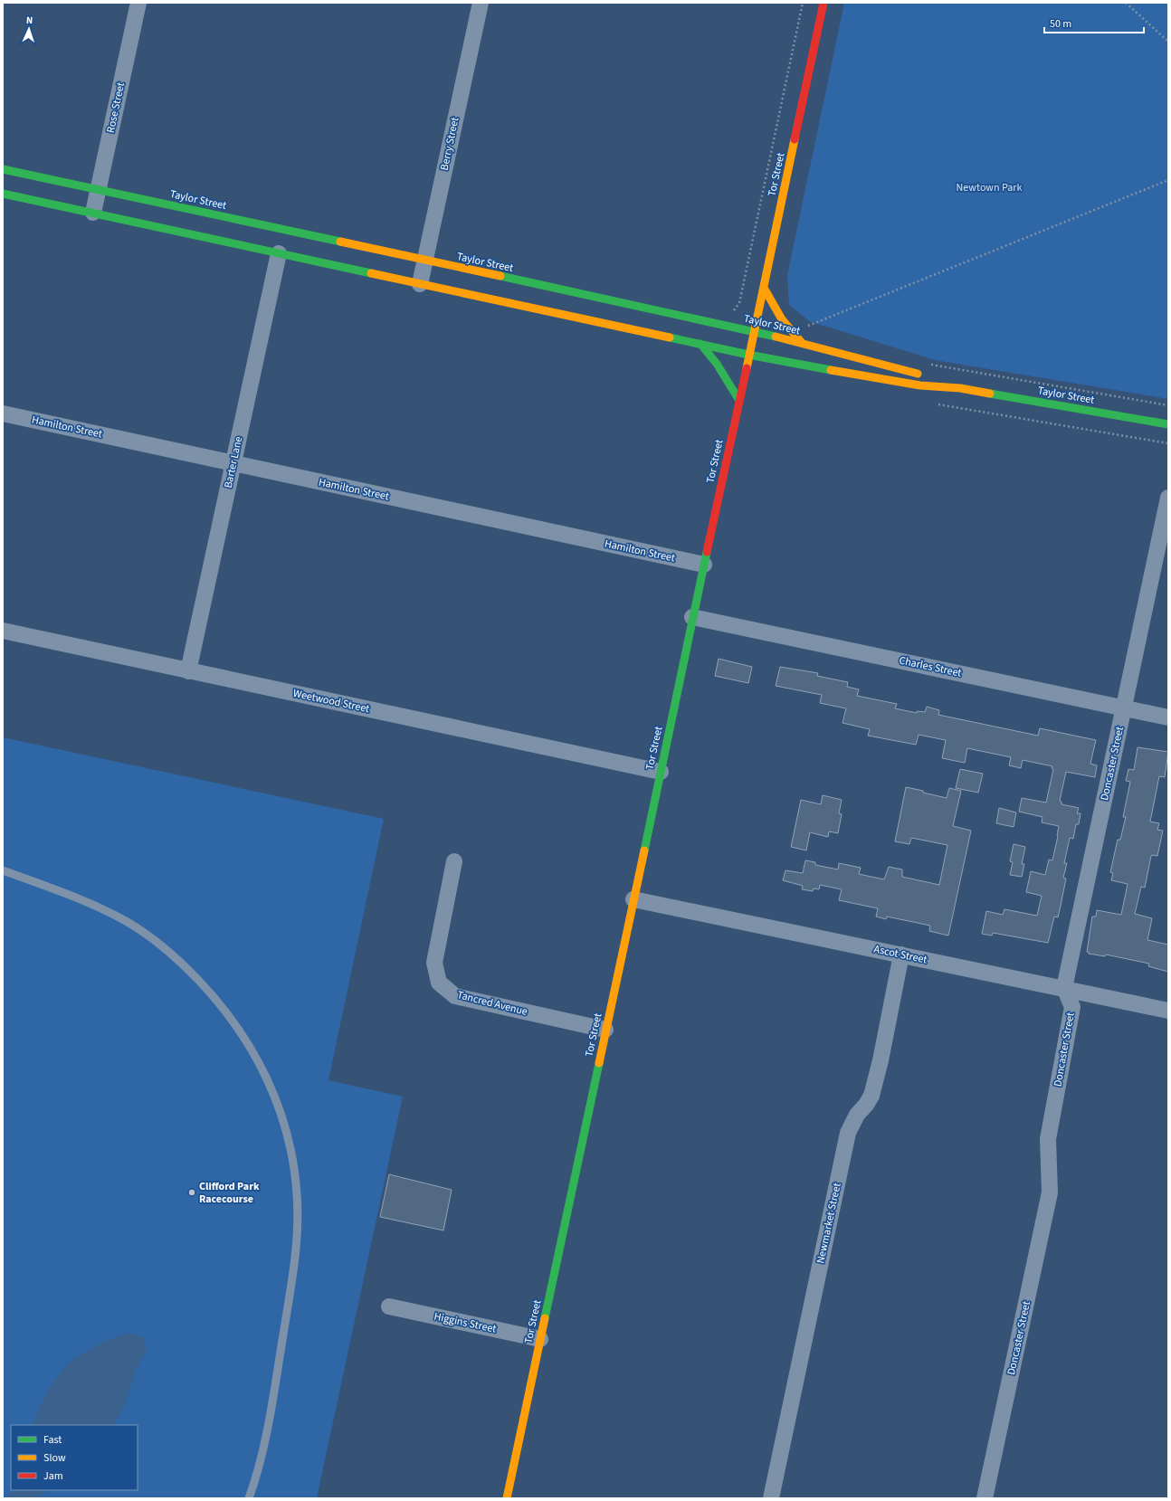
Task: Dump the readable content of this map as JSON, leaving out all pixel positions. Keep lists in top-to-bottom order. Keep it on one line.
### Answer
{"streets":{"main road":["Tor Street","Taylor Street"],"street":["Rose Street","Berry Street","Hamilton Street","Barter Lane","Charles Street","Weetwood Street","Doncaster Street","Ascot Street","Tancred Avenue","Newmarket Street","Higgins Street"]},"crossings":[["Rose Street","Taylor Street"],["Berry Street","Taylor Street"],["Tor Street","Taylor Street"],["Tor Street","Hamilton Street"],["Tor Street","Charles Street"],["Tor Street","Weetwood Street"],["Tor Street","Ascot Street"],["Tor Street","Tancred Avenue"],["Tor Street","Higgins Street"],["Taylor Street","Barter Lane"],["Hamilton Street","Barter Lane"],["Barter Lane","Weetwood Street"],["Charles Street","Doncaster Street"],["Doncaster Street","Ascot Street"],["Ascot Street","Newmarket Street"]],"parks":["Newtown Park"],"places":["Clifford Park Racecourse"],"legend":["Fast","Slow","Jam"],"scale_bar":"50 m","north":"top"}
